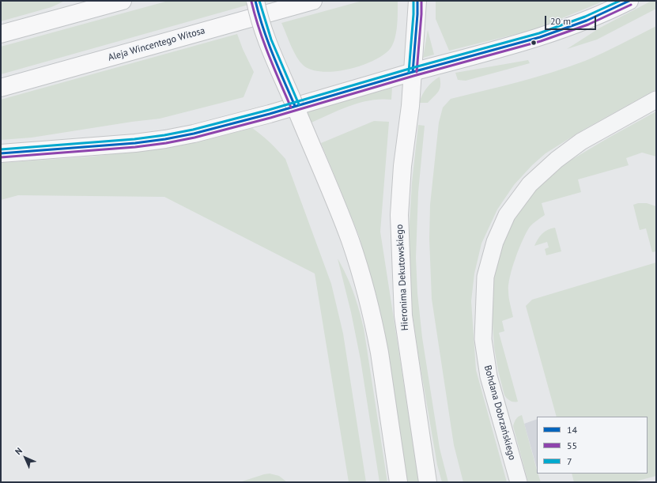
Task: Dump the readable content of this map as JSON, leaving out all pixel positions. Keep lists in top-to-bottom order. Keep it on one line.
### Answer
{"streets":{"street":["Aleja Wincentego Witosa","Hieronima Dekutowskiego","Bohdana Dobrzańskiego"]},"lines":["transit line 14","transit line 55","transit line 7"],"legend":["14","55","7"],"scale_bar":"20 m","north":"top left"}
